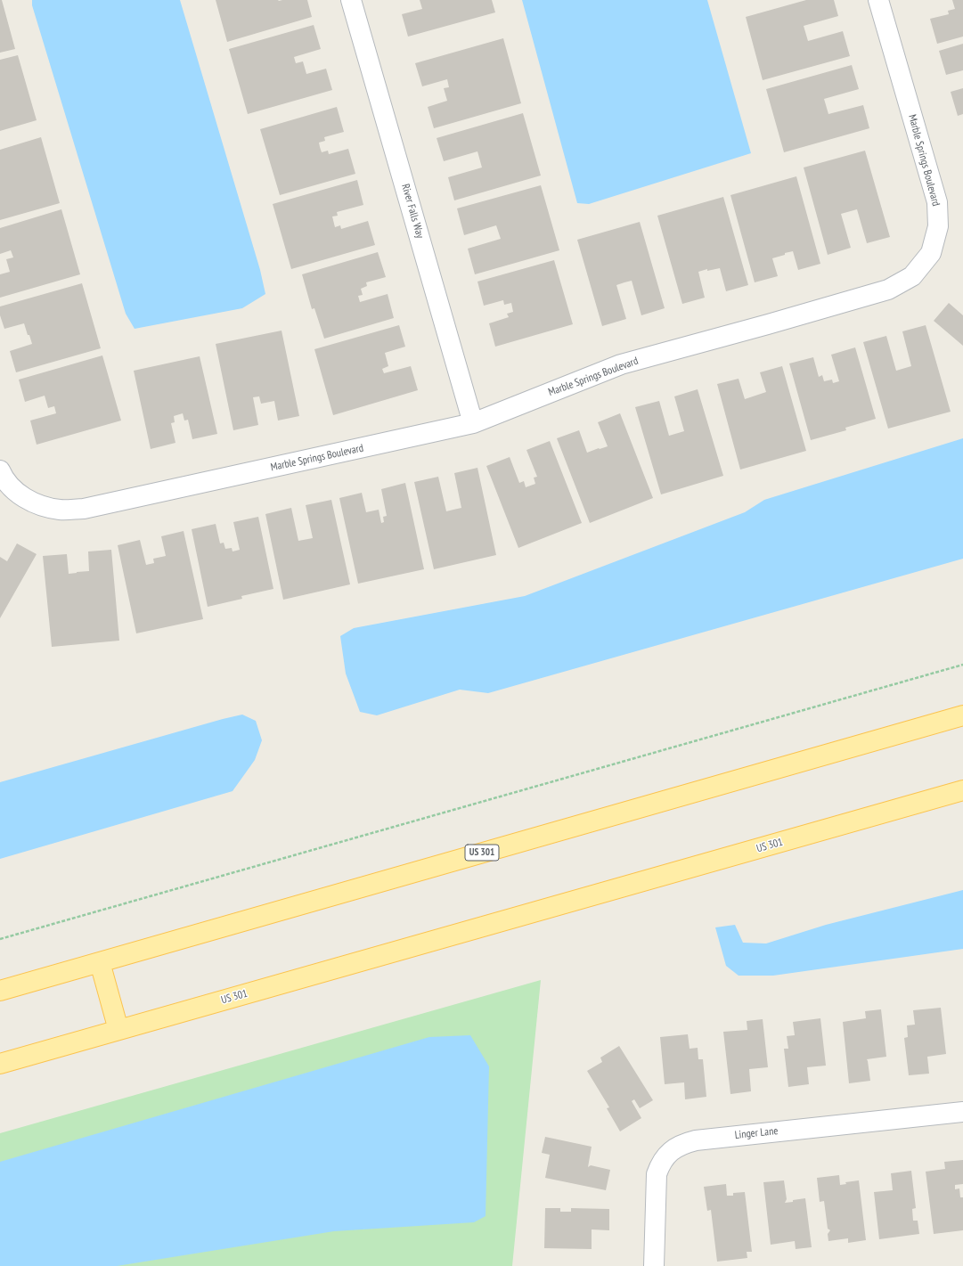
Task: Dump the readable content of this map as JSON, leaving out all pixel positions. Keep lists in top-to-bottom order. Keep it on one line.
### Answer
{"streets":{"main road":["US 301"],"street":["Marble Springs Boulevard","River Falls Way","Linger Lane"]},"crossings":[["Marble Springs Boulevard","River Falls Way"]]}
